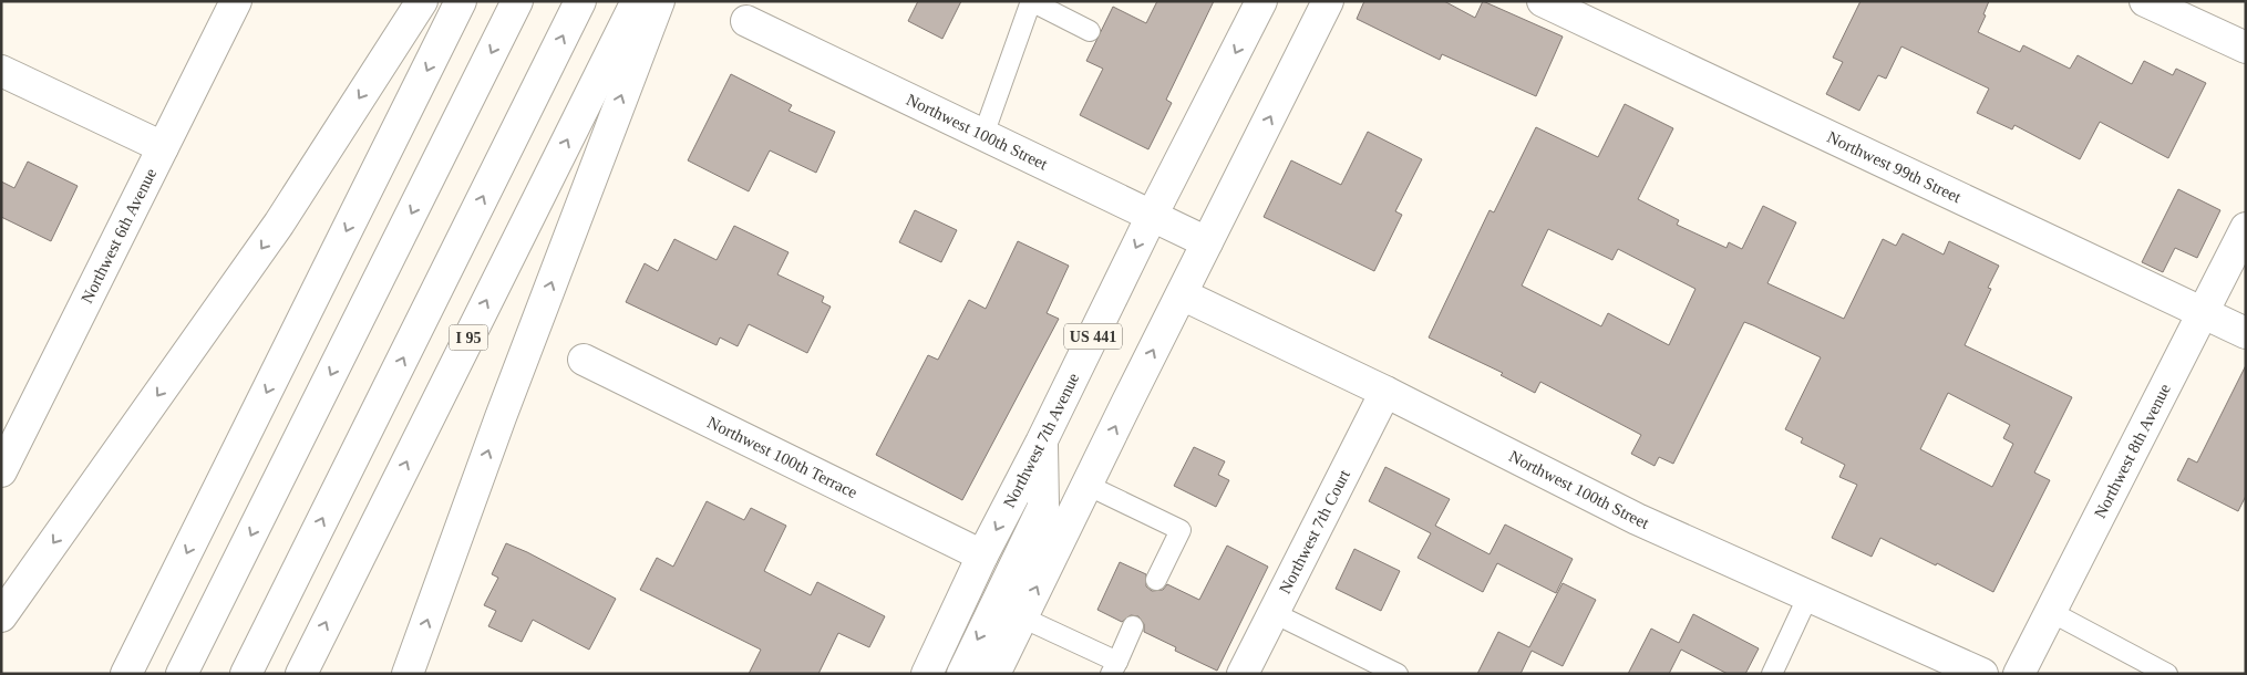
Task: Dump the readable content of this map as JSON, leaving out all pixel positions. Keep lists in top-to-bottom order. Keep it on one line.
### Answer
{"streets":{"main road":["Northwest 100th Street","Northwest 99th Street","Northwest 6th Avenue","US 441","I 95","Northwest 7th Avenue","Northwest 8th Avenue","Northwest 100th Terrace","Northwest 7th Court"]},"crossings":[["Northwest 100th Street","Northwest 7th Avenue"],["Northwest 100th Street","Northwest 7th Court"],["Northwest 99th Street","Northwest 8th Avenue"],["Northwest 7th Avenue","Northwest 100th Terrace"]]}
